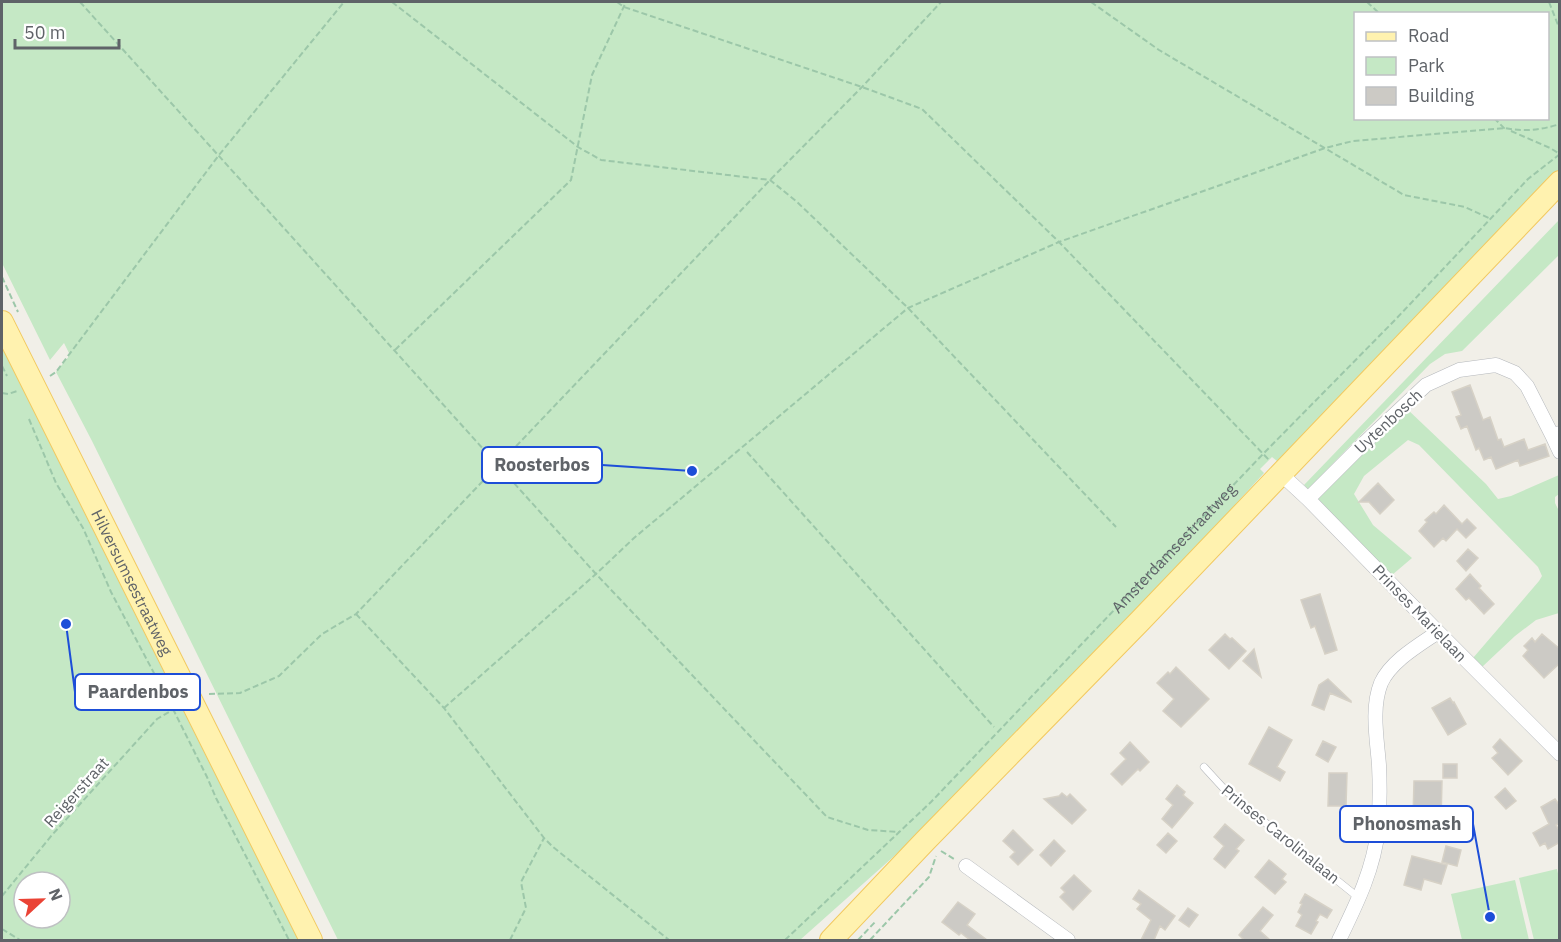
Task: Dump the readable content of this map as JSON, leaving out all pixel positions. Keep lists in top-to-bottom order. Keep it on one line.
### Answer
{"streets":{"main road":["Amsterdamsestraatweg","Hilversumsestraatweg"],"street":["Uytenbosch","Prinses Marielaan","Prinses Carolinalaan"],"path":["Reigerstraat"]},"crossings":[["Uytenbosch","Prinses Marielaan"],["Amsterdamsestraatweg","Prinses Marielaan"],["Hilversumsestraatweg","Reigerstraat"],["Prinses Marielaan","Prinses Carolinalaan"]],"places":["Roosterbos","Paardenbos","Phonosmash"],"legend":["Road","Park","Building"],"scale_bar":"50 m","north":"right"}
